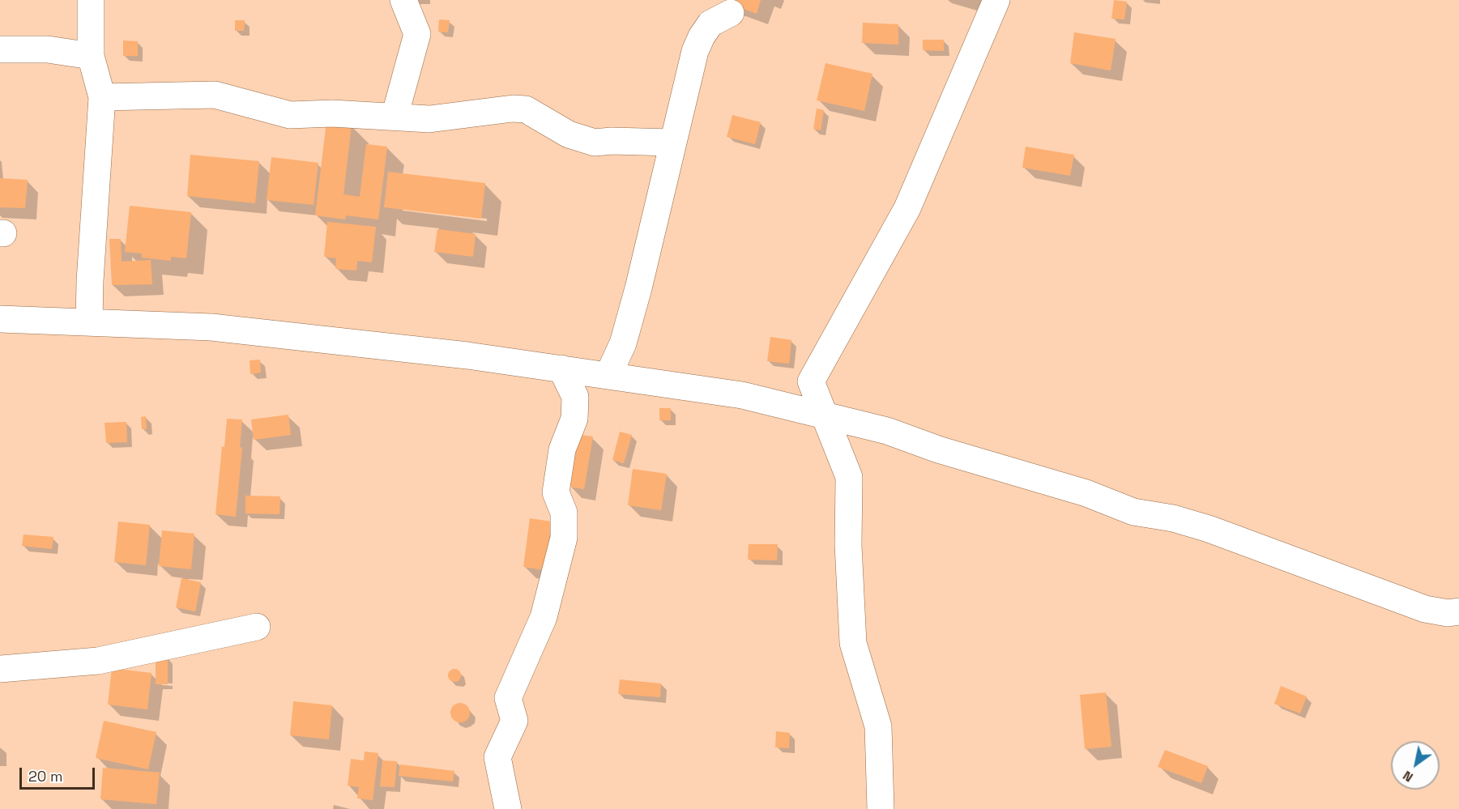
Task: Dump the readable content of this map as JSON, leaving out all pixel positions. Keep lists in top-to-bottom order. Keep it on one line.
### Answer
{"scale_bar":"20 m","north":"bottom left"}
